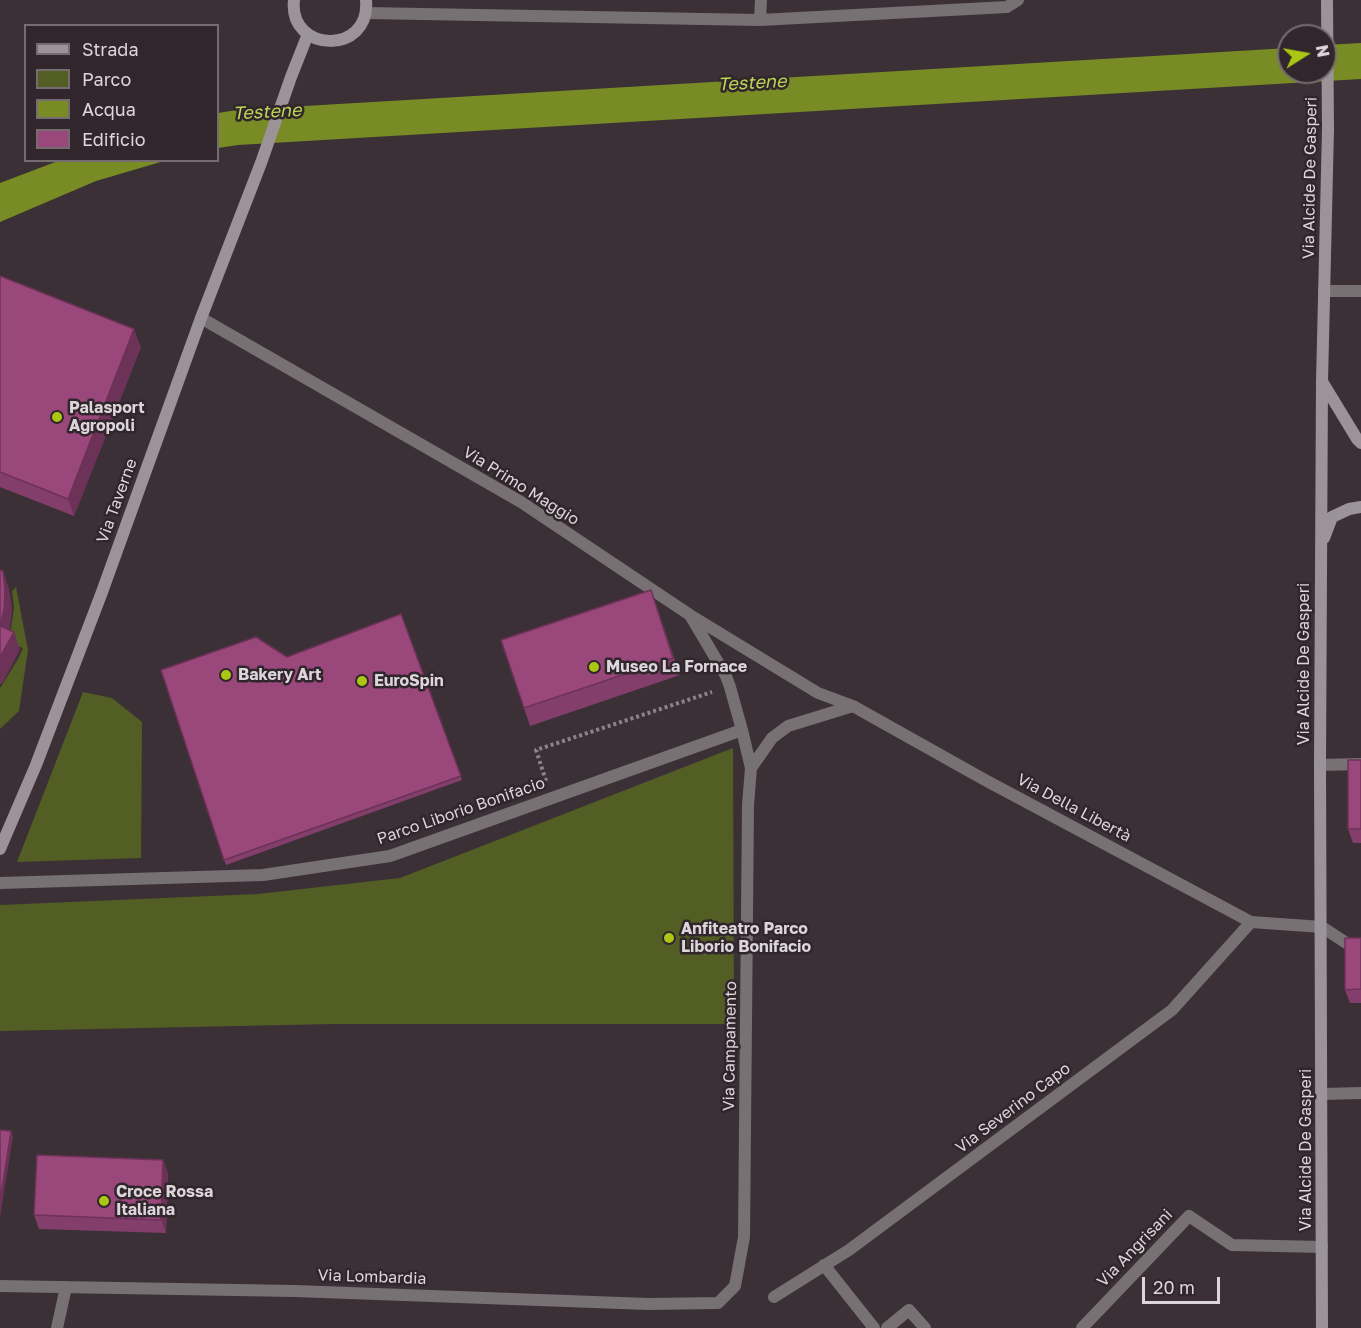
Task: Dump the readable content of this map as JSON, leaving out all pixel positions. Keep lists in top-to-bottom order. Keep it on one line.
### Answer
{"streets":{"street":["Via Alcide De Gasperi","Via Primo Maggio","Via Taverne","Via Della Libertà","Parco Liborio Bonifacio","Via Campamento","Via Severino Capo","Via Angrisani","Via Lombardia"]},"crossings":[["Via Alcide De Gasperi","Via Della Libertà"],["Via Alcide De Gasperi","Via Angrisani"],["Via Primo Maggio","Via Taverne"],["Via Primo Maggio","Via Della Libertà"],["Via Primo Maggio","Via Campamento"],["Via Della Libertà","Via Severino Capo"],["Parco Liborio Bonifacio","Via Campamento"],["Via Campamento","Via Lombardia"]],"water":["Testene"],"places":["Palasport Agropoli","Museo La Fornace","Bakery Art","EuroSpin","Anfiteatro Parco Liborio Bonifacio","Croce Rossa Italiana"],"legend":["Strada","Parco","Acqua","Edificio"],"scale_bar":"20 m","north":"right"}
